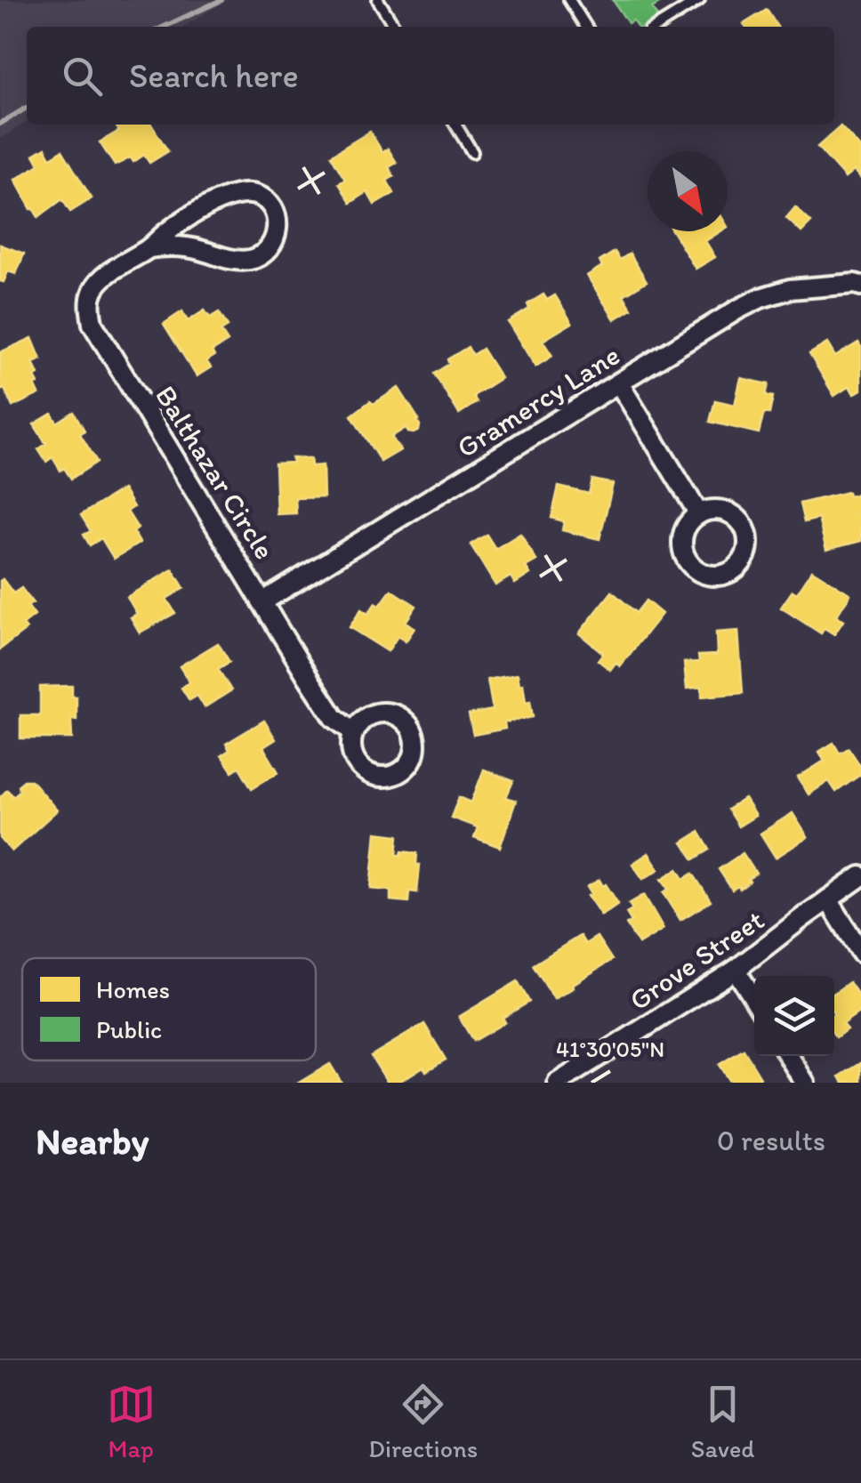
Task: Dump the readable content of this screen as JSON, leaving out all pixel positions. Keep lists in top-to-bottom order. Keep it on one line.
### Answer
{"streets":{"street":["Gramercy Lane","Balthazar Circle","Grove Street"]},"crossings":[["Gramercy Lane","Balthazar Circle"]],"legend":["Homes","Public"],"north":"bottom right","page":{"search":"Search here","heading":["Nearby","0 results"],"nav":["Map","Directions","Saved"]},"coordinates":["41°30'05\"N"]}
